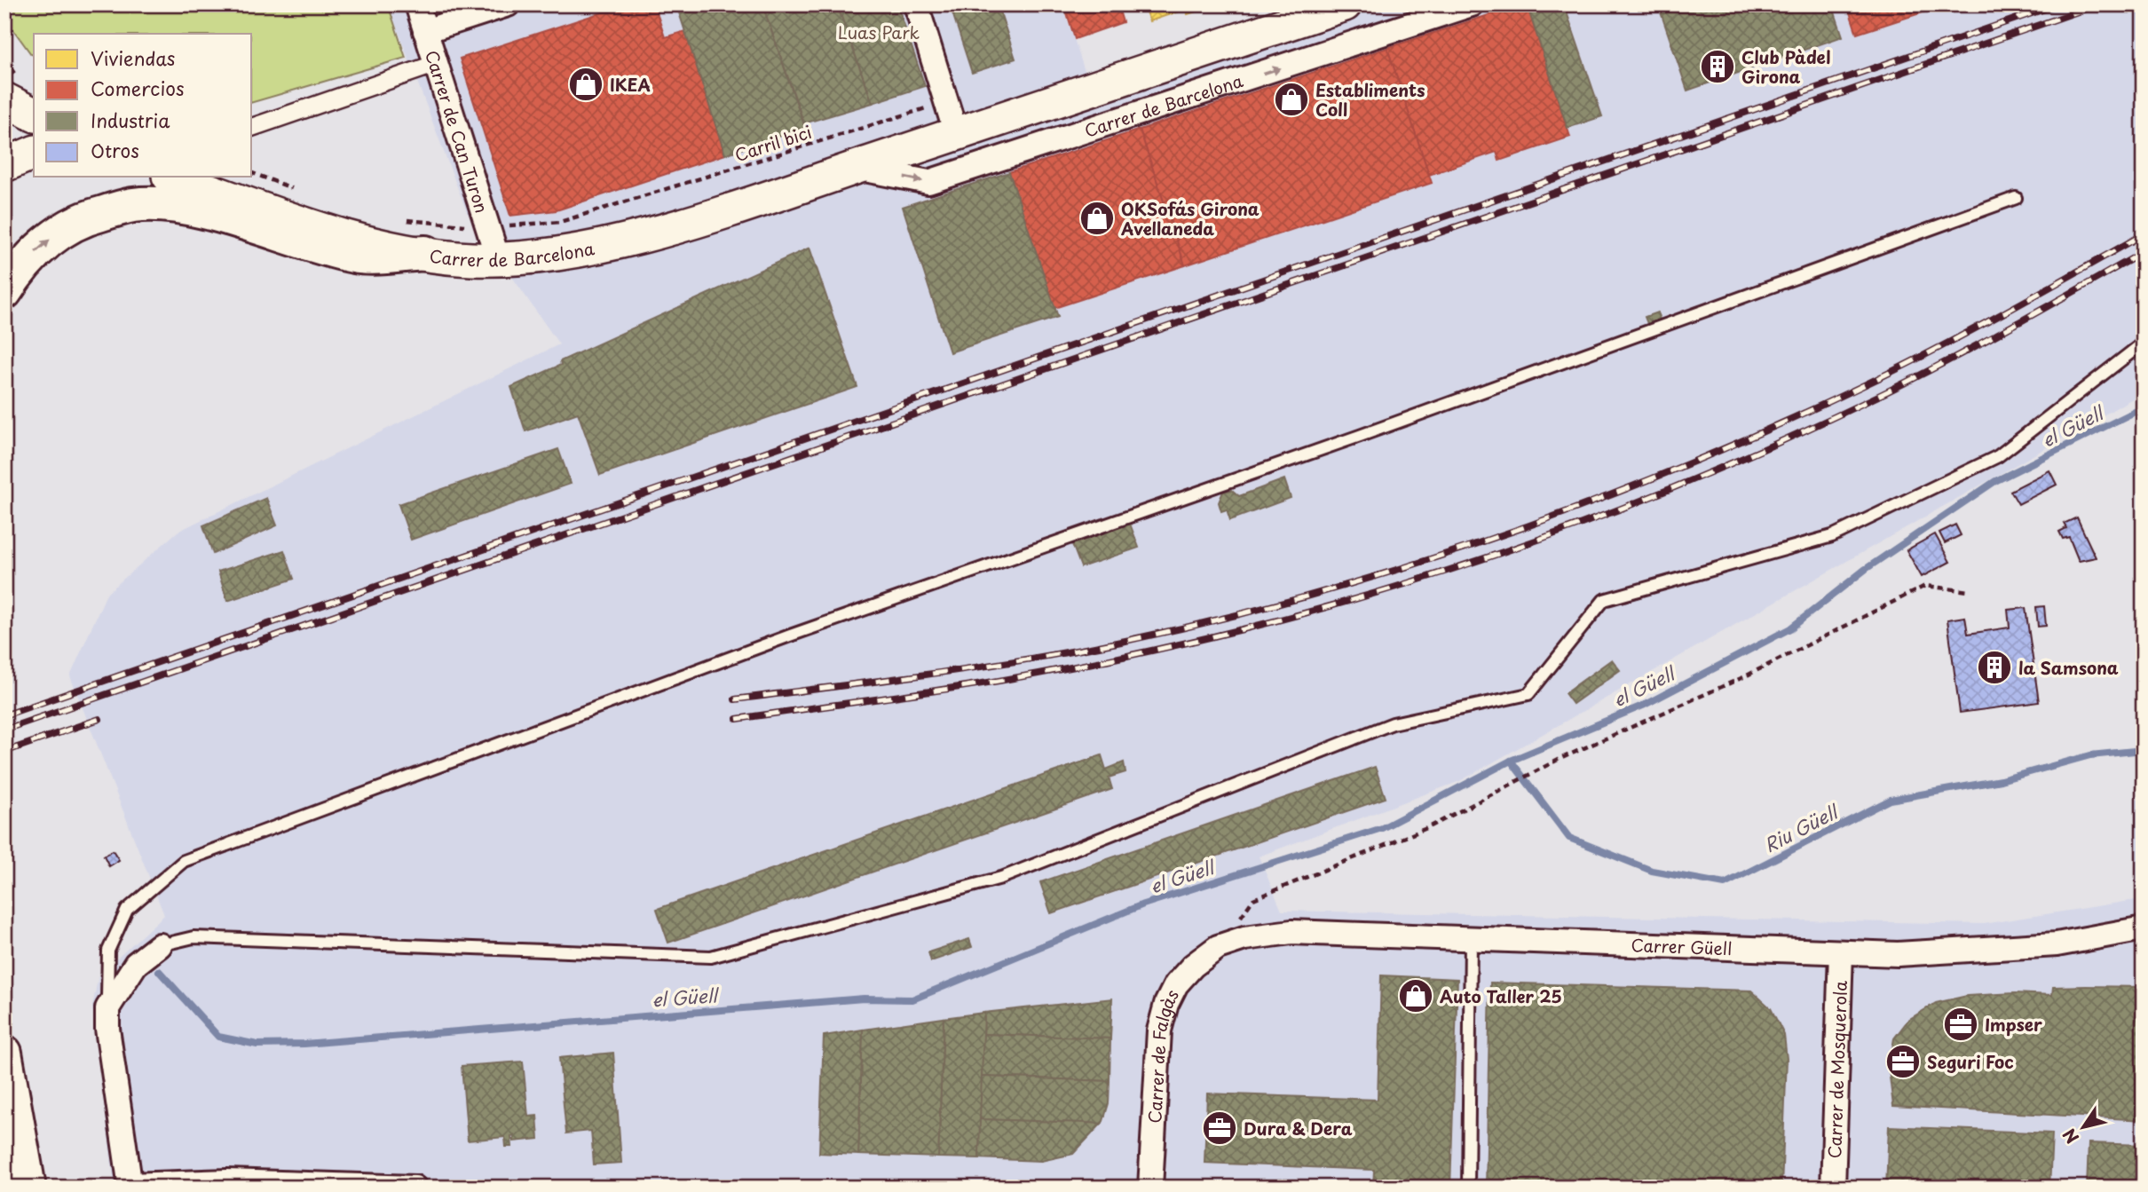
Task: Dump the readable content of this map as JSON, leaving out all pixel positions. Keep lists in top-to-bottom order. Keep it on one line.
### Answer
{"streets":{"main road":["Carrer de Barcelona"],"street":["Carrer de Can Turon","Carrer Güell","Carrer de Falgàs","Carrer de Mosquerola"],"path":["Carril bici"]},"crossings":[["Carrer de Barcelona","Carrer de Can Turon"],["Carrer de Can Turon","Carril bici"],["Carrer Güell","Carrer de Falgàs"],["Carrer Güell","Carrer de Mosquerola"]],"water":["el Güell","Riu Güell"],"parks":["Luas Park"],"places":{"building":["Club Pàdel Girona","la Samsona"],"shop":["IKEA","Establiments Coll","OKSofás Girona Avellaneda","Auto Taller 25"],"office":["Impser","Seguri Foc","Dura & Dera"]},"legend":["Viviendas","Comercios","Industria","Otros"],"north":"bottom left"}
